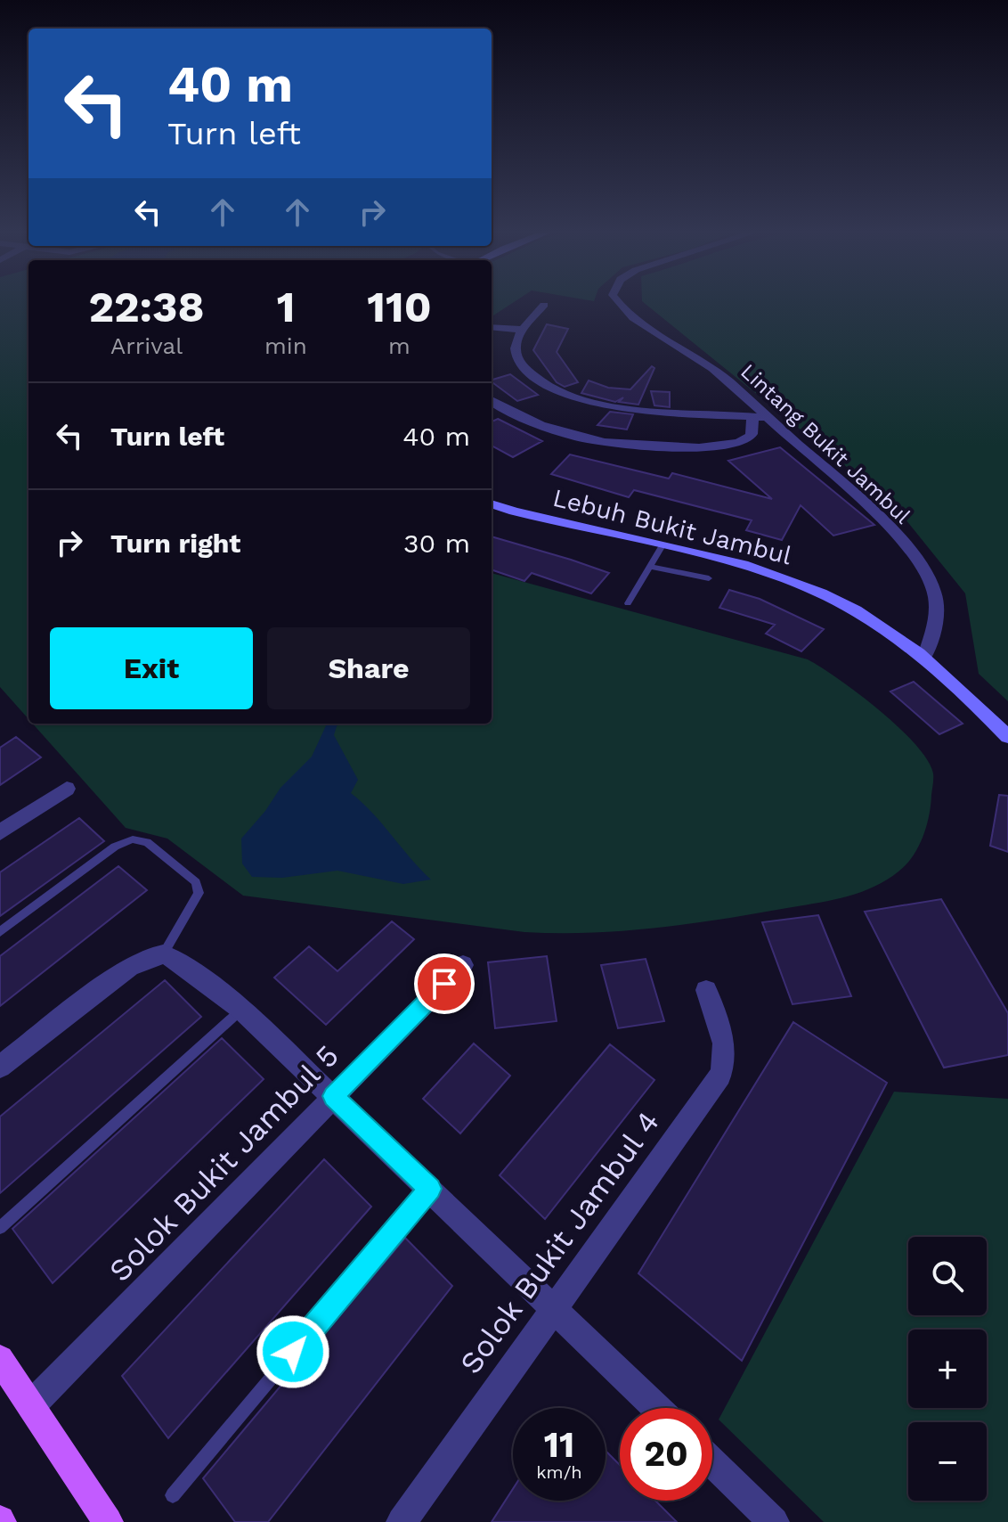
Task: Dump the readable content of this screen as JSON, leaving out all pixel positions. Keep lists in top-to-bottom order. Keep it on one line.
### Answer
{"streets":{"main road":["Lebuh Bukit Jambul"],"street":["Lintang Bukit Jambul","Solok Bukit Jambul 5","Solok Bukit Jambul 4"]},"crossings":[["Lintang Bukit Jambul","Lebuh Bukit Jambul"]],"page":{"turn":["40 m","Turn left"],"eta":["22:38","Arrival","1","min","110","m"],"list":[{"name":"Turn left","value":"40 m"},{"name":"Turn right","value":"30 m"}],"buttons":["Exit","Share"],"map_buttons":["+","−"],"speed":"11 km/h","limit":"20"}}
